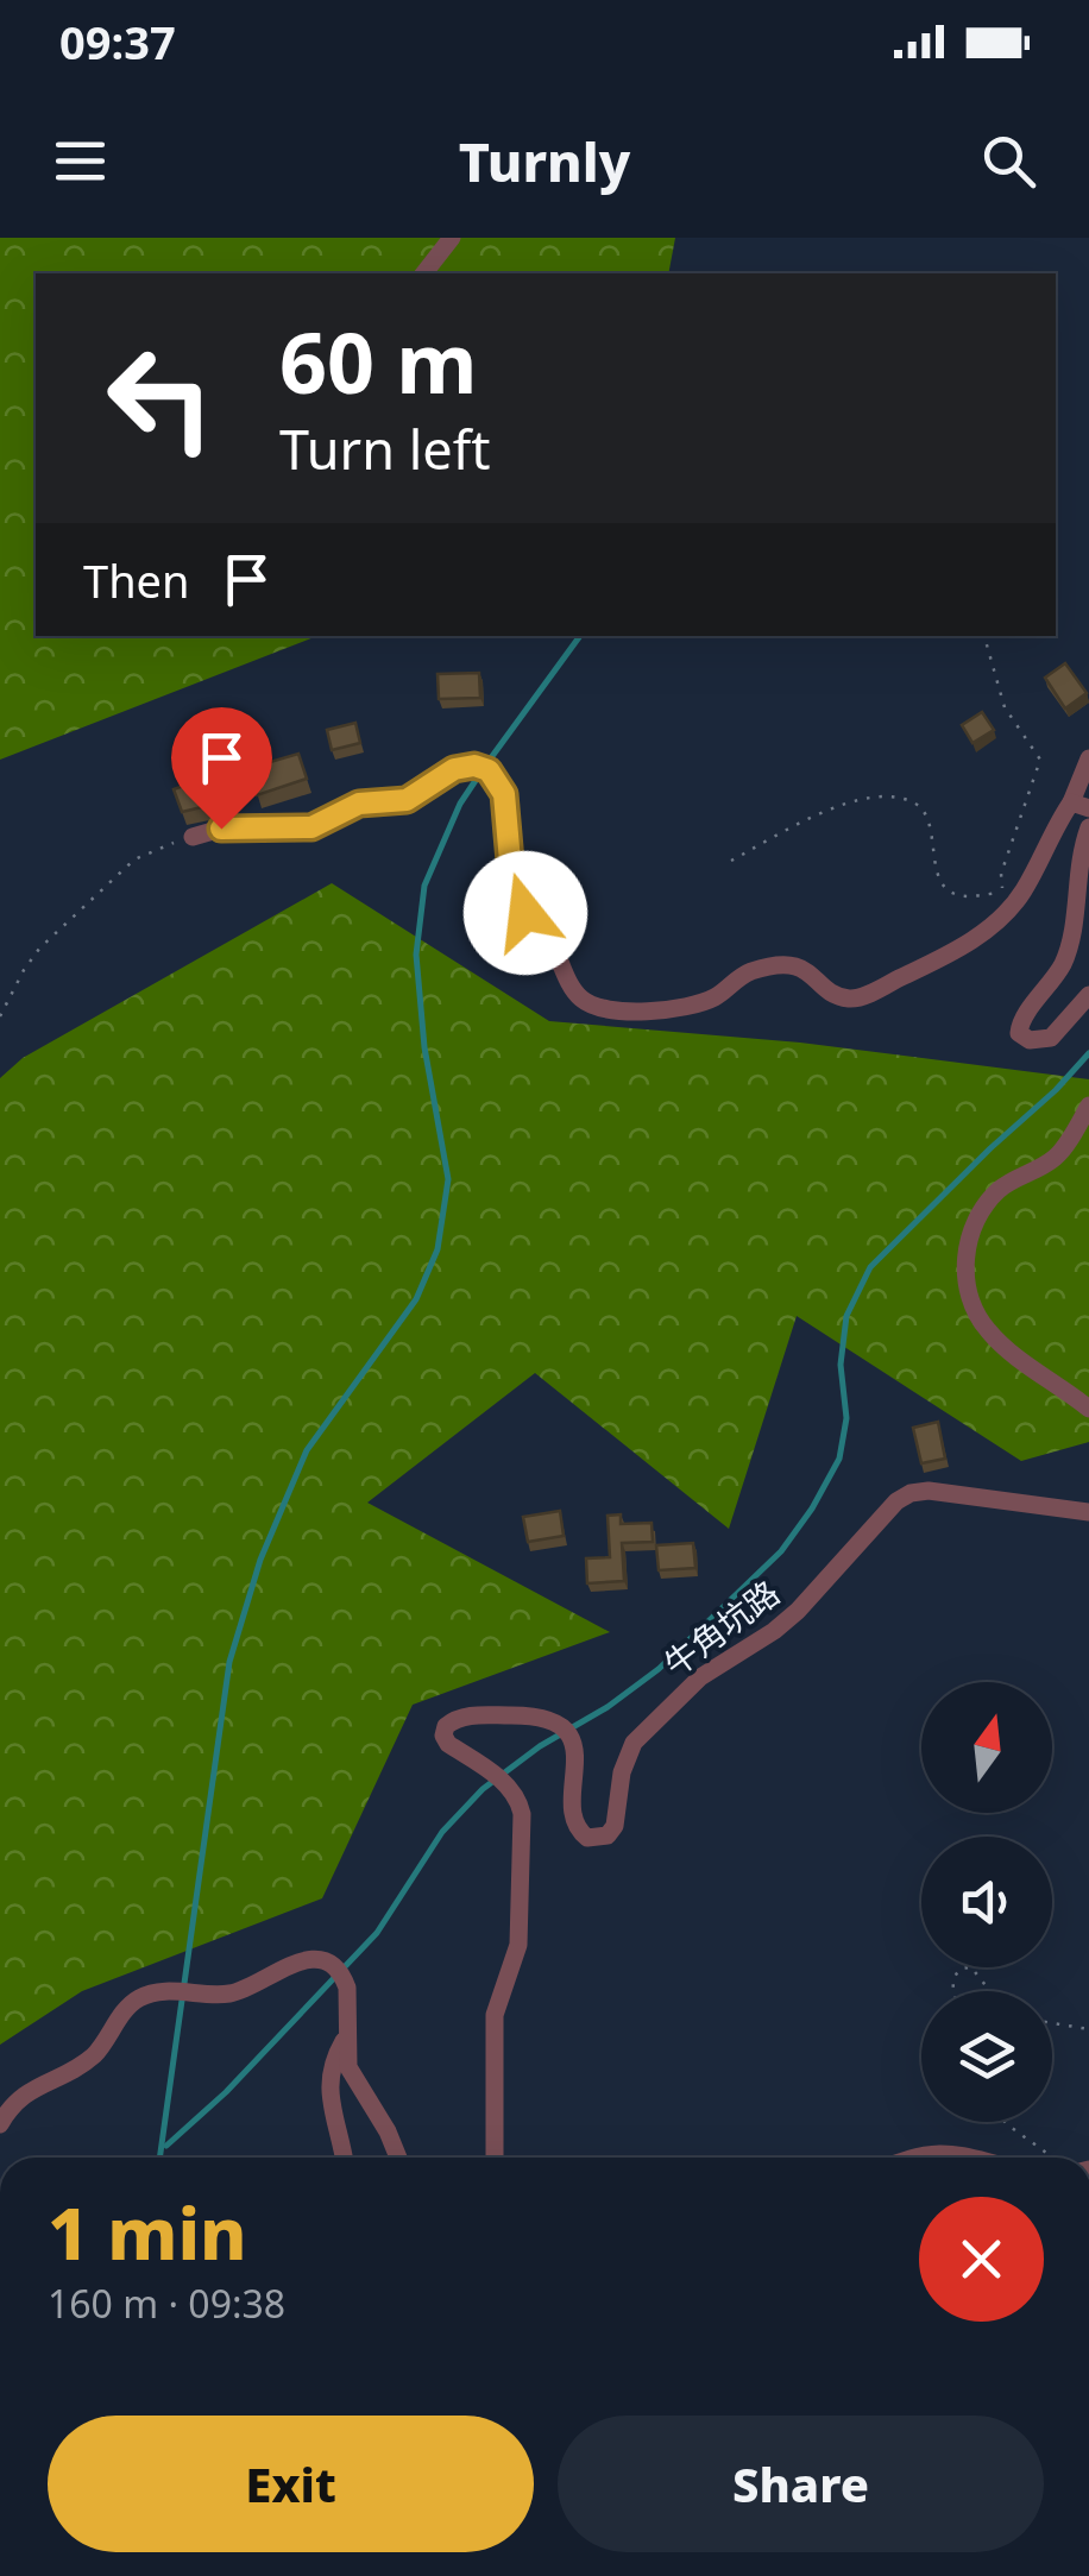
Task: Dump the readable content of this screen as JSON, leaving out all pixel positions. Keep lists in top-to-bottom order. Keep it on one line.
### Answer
{"streets":{"street":["牛角坑路"]},"north":"top","page":{"status":"09:37","header":"Turnly","turn":["60 m","Turn left"],"then":"Then","heading":["1 min","160 m · 09:38"],"buttons":["Exit","Share"]}}
